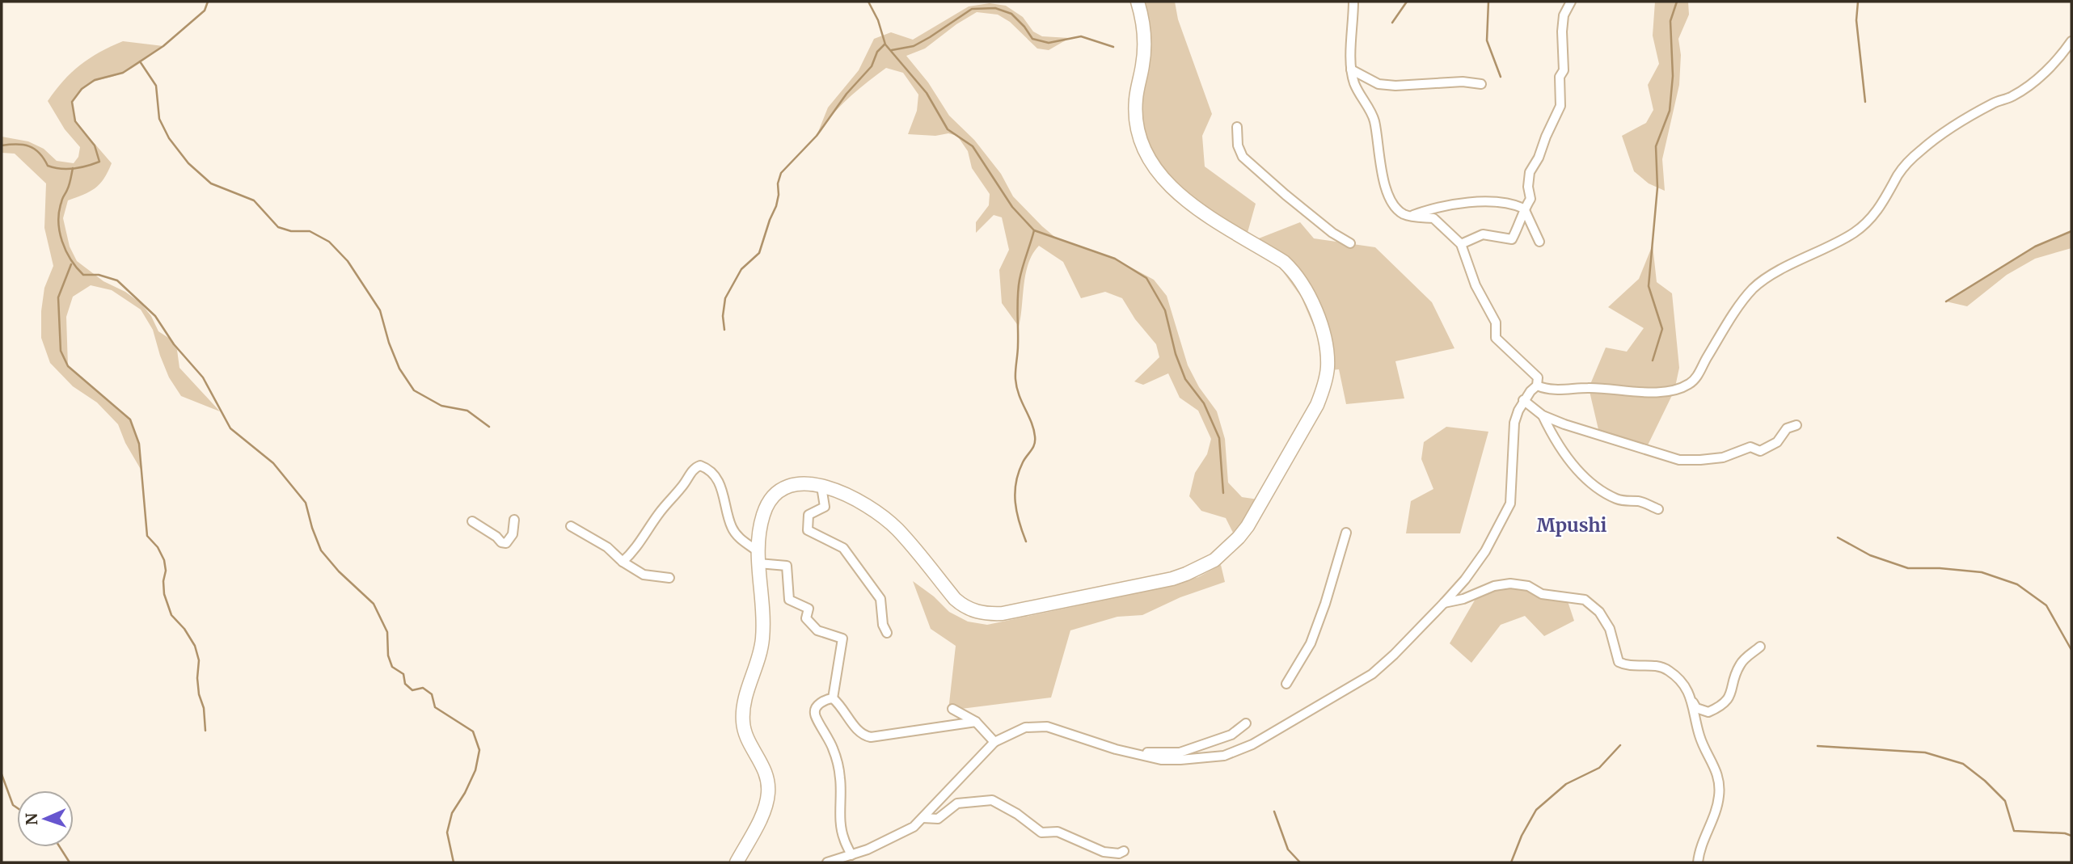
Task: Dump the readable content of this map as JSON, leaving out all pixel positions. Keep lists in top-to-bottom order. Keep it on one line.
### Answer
{"districts":["Mpushi"],"north":"left"}
